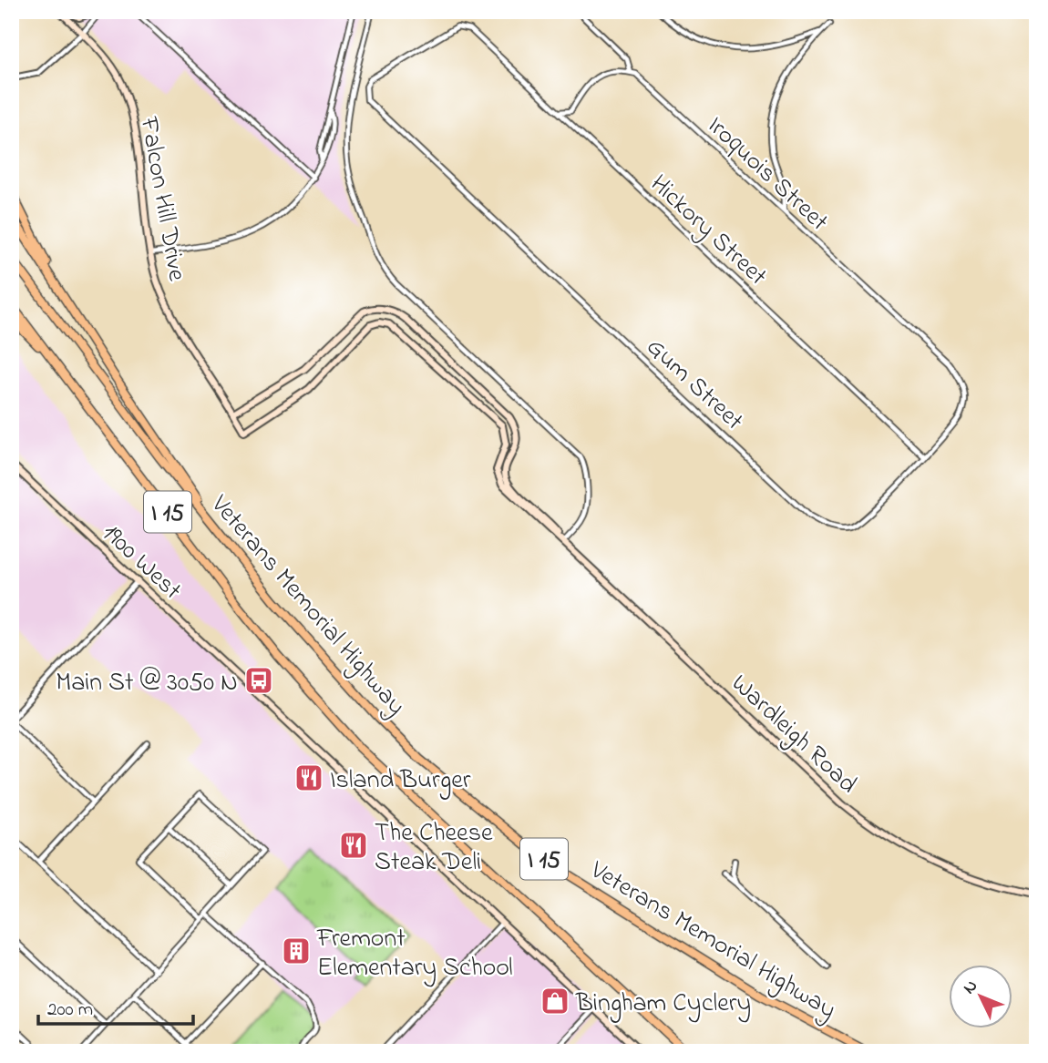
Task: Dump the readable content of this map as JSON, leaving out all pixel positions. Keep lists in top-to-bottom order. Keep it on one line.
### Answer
{"streets":{"highway":["I 15","Veterans Memorial Highway"],"main road":["Falcon Hill Drive","1900 West","Wardleigh Road"],"street":["Iroquois Street","Hickory Street","Gum Street"]},"crossings":[["Iroquois Street","Gum Street"],["Falcon Hill Drive","Wardleigh Road"],["Hickory Street","Gum Street"]],"places":{"bus stop":["Main St @ 3050 N"],"restaurant":["Island Burger","The Cheese Steak Deli"],"building":["Fremont Elementary School"],"shop":["Bingham Cyclery"]},"scale_bar":"200 m","north":"top left"}
